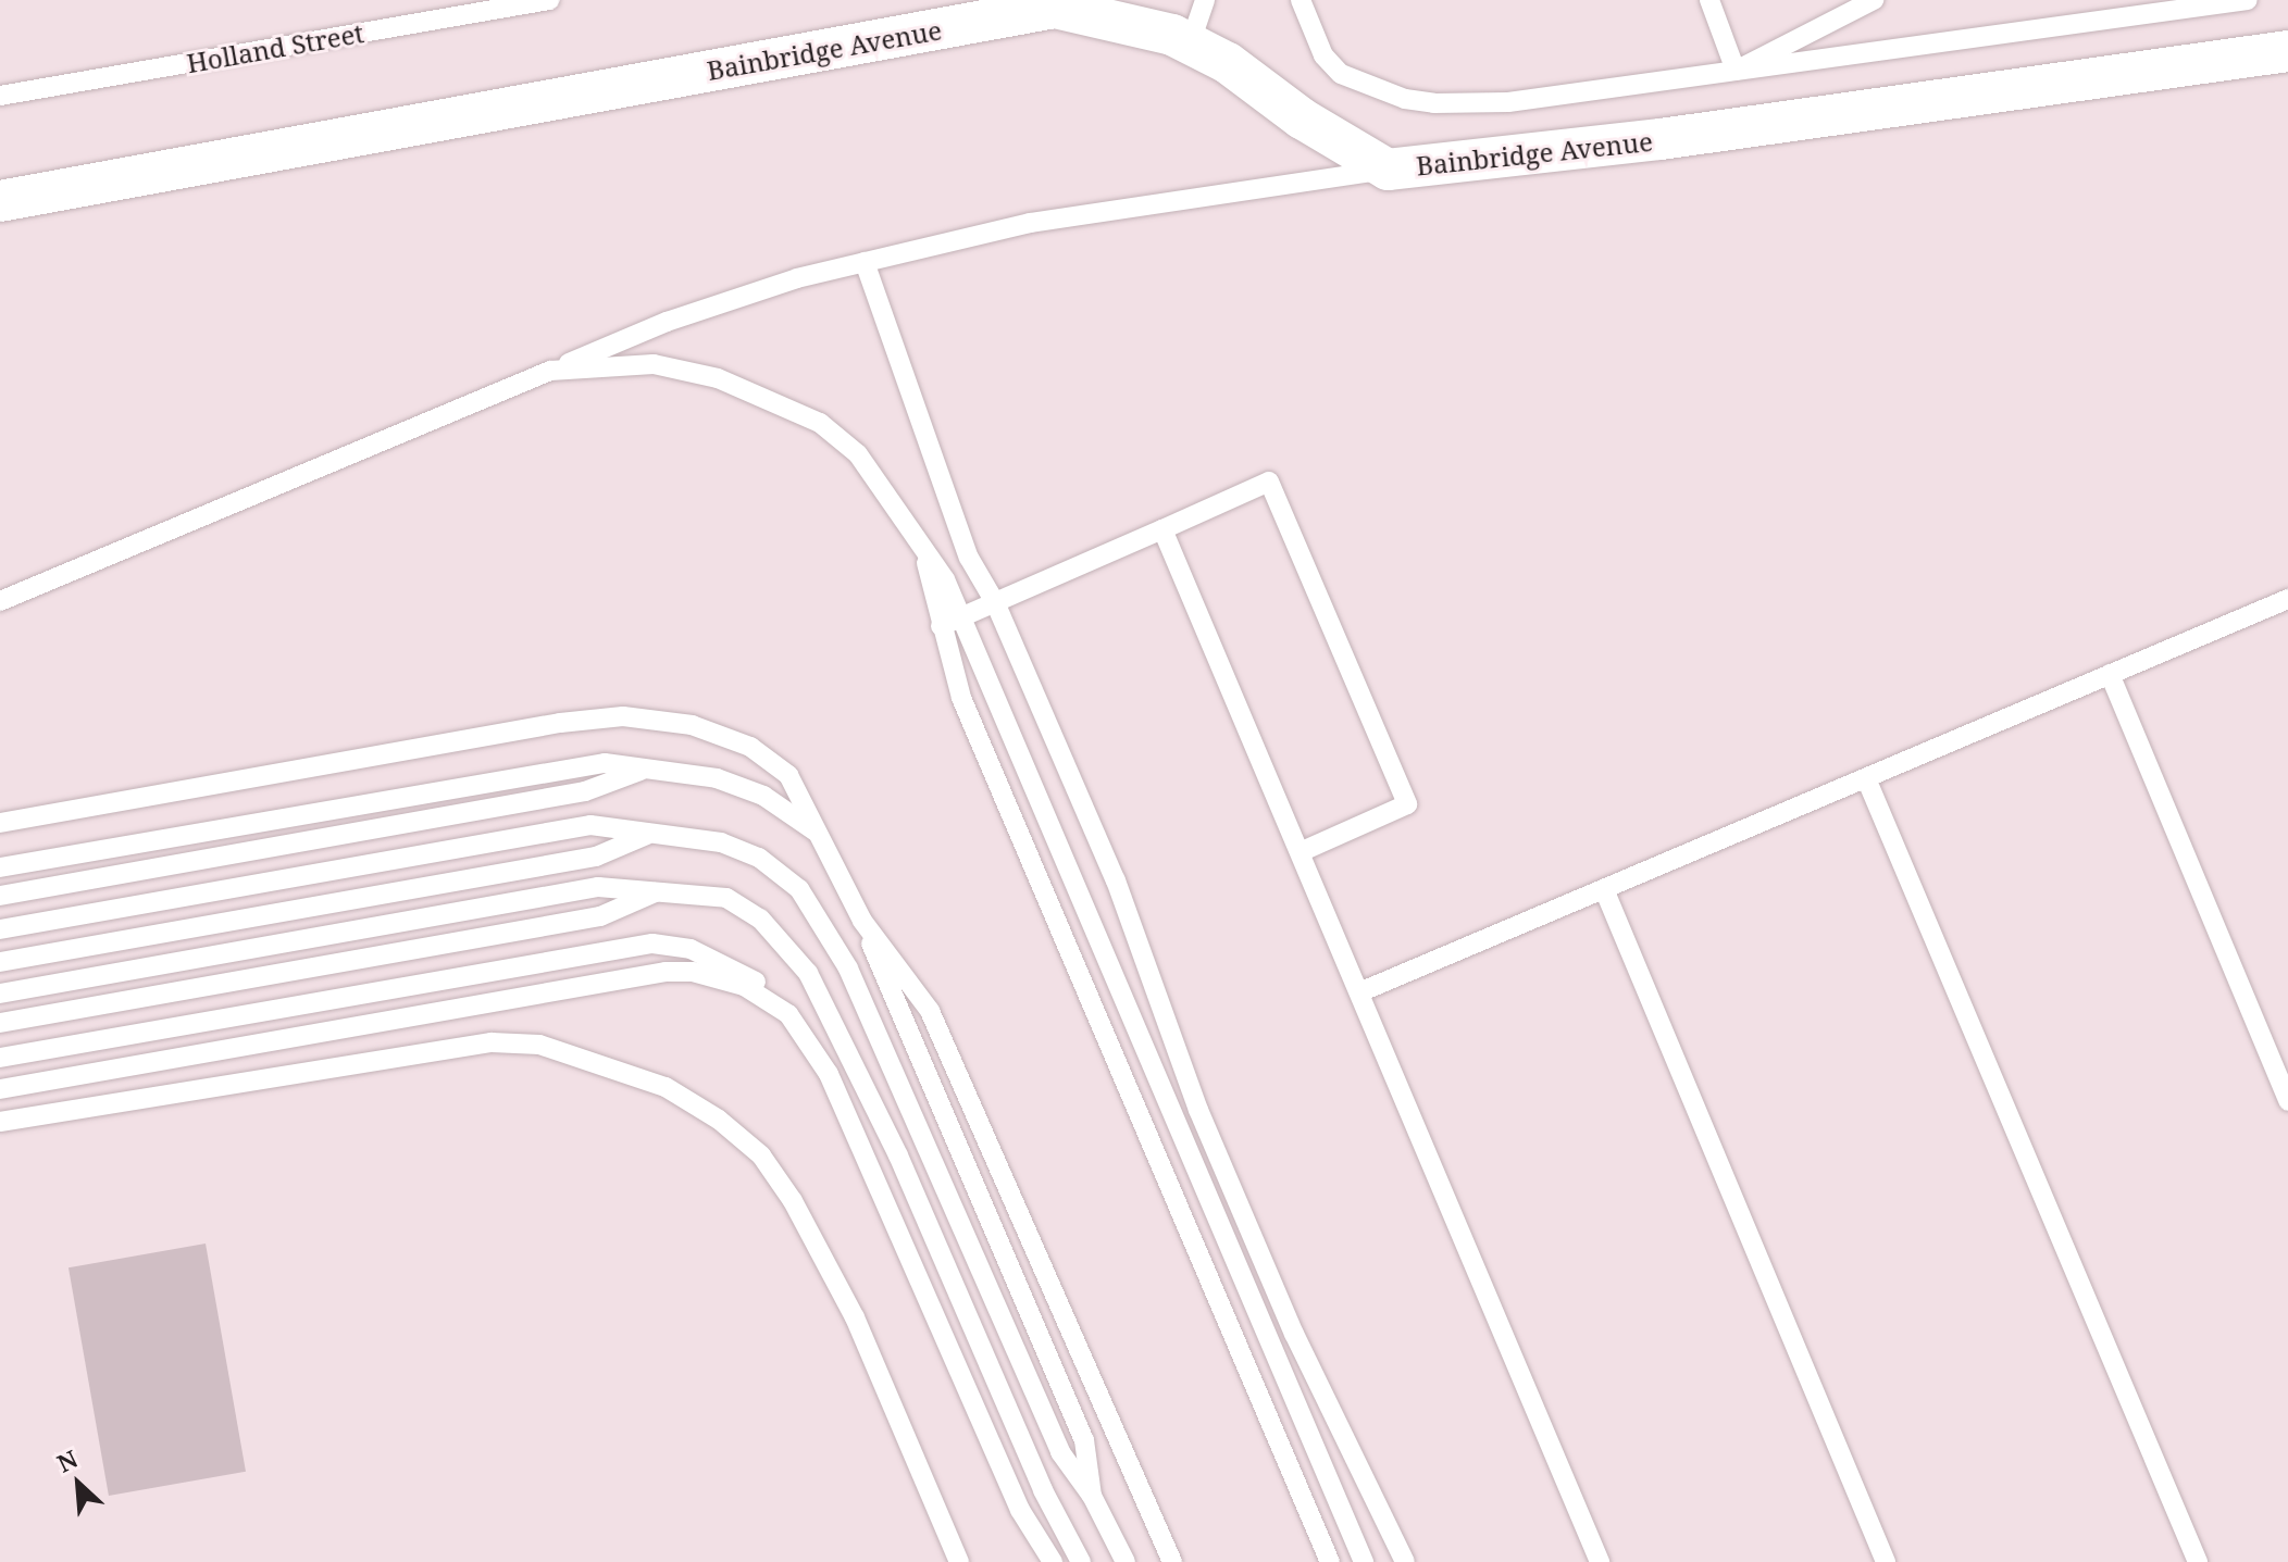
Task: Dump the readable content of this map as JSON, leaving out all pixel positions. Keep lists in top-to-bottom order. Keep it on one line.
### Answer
{"streets":{"street":["Bainbridge Avenue"],"lane":["Holland Street"]},"north":"top left"}
